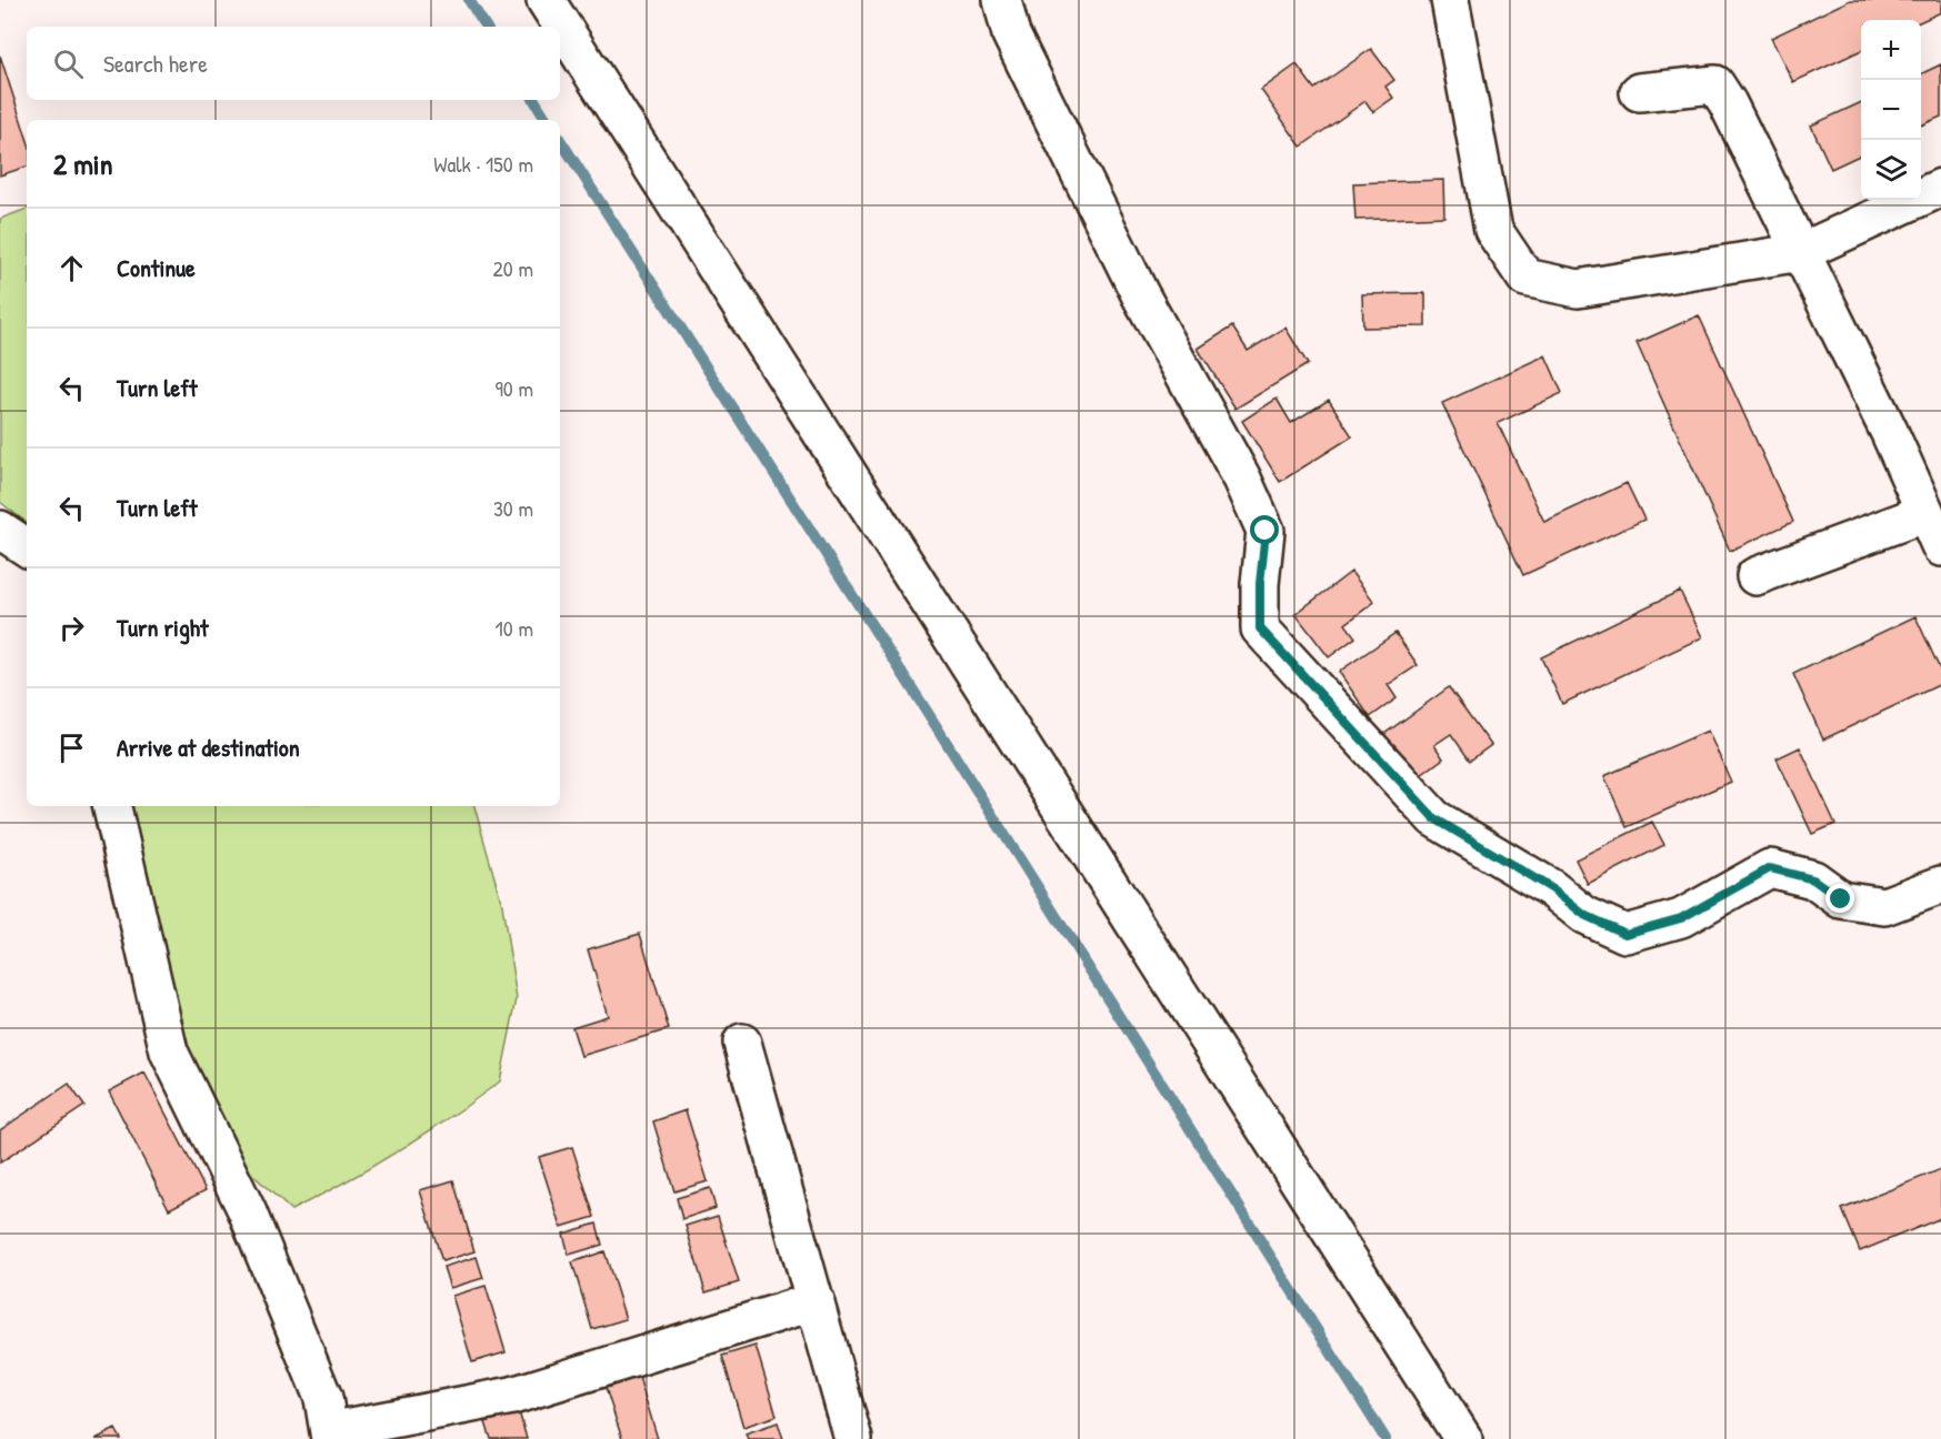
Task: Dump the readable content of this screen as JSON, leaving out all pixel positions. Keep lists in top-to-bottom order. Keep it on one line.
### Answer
{"page":{"map_buttons":["+","−"],"search":"Search here","heading":["2 min","Walk · 150 m"],"list":[["Continue","20 m"],["Turn left","90 m"],["Turn left","30 m"],["Turn right","10 m"],"Arrive at destination"]}}
